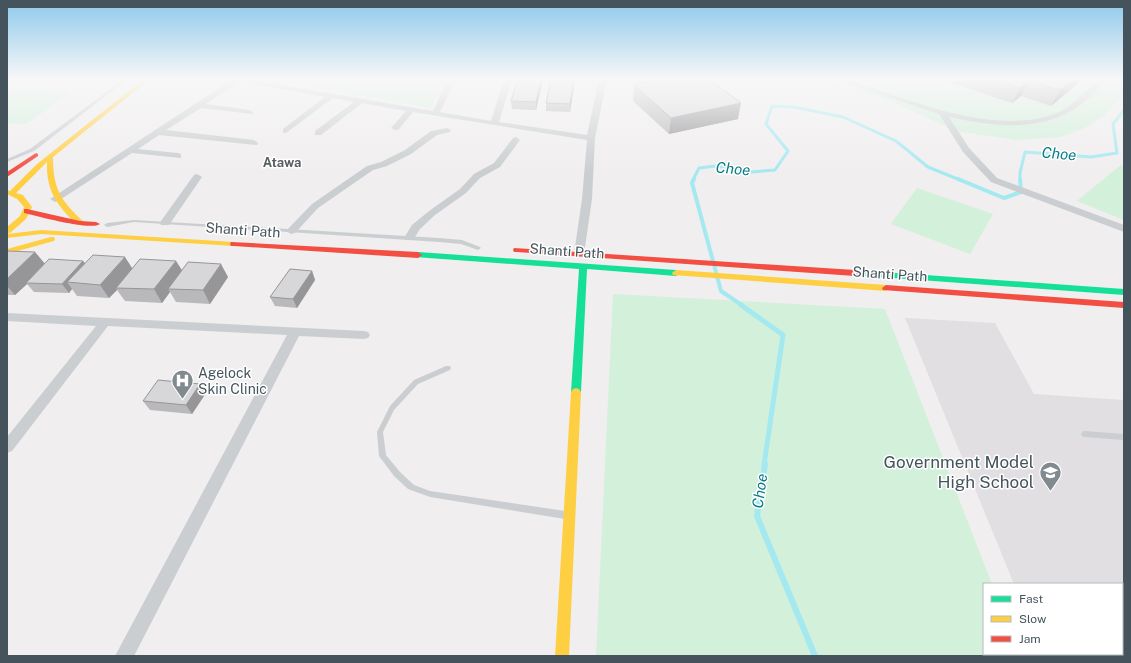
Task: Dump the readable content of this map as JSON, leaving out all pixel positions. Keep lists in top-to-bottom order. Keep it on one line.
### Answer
{"streets":{"main road":["Shanti Path"]},"districts":["Atawa"],"water":["Choe"],"places":{"hospital":["Agelock Skin Clinic"],"school or university":["Government Model High School"]},"legend":["Fast","Slow","Jam"]}
